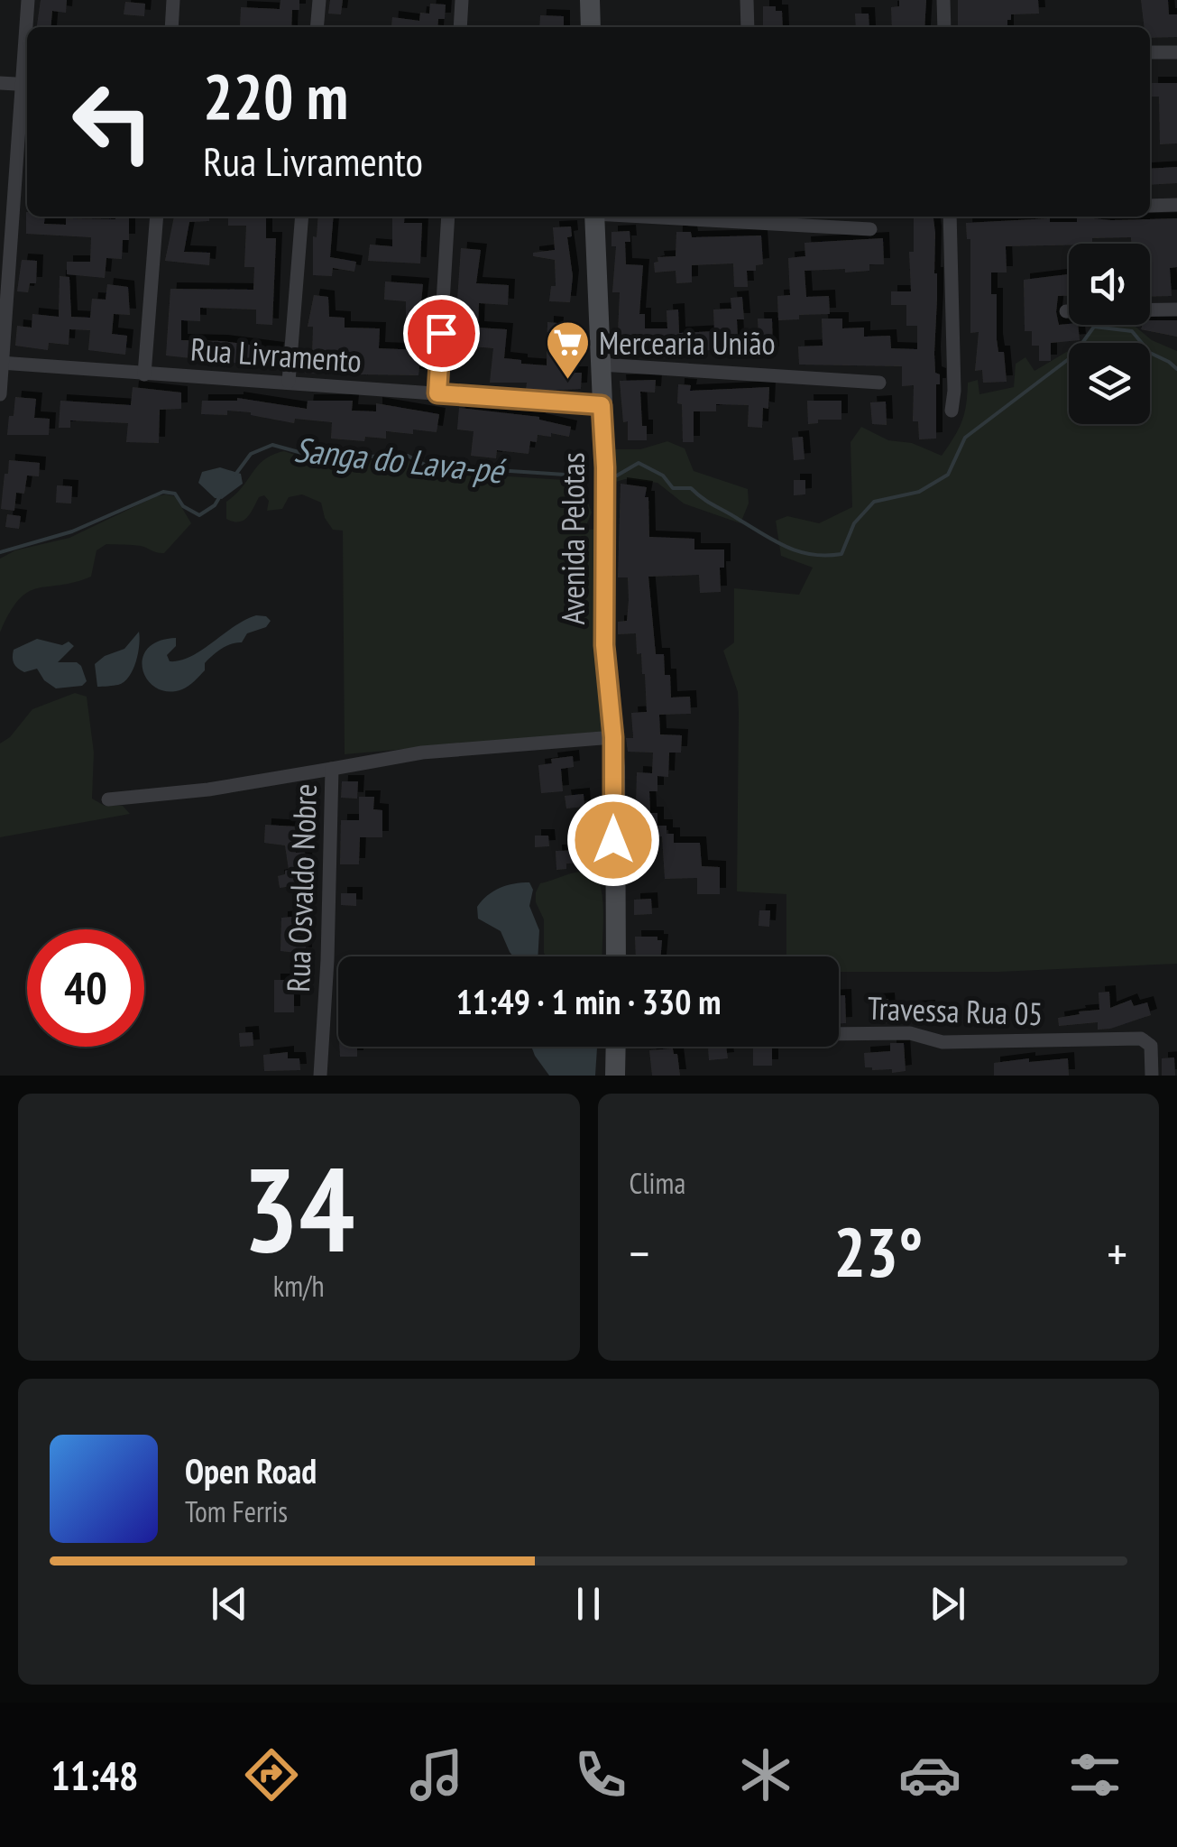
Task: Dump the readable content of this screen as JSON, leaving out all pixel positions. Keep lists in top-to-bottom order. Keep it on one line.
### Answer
{"streets":{"street":["Rua Livramento","Avenida Pelotas","Rua Osvaldo Nobre","Travessa Rua 05"]},"crossings":[["Rua Livramento","Avenida Pelotas"],["Avenida Pelotas","Rua Osvaldo Nobre"]],"water":["Sanga do Lava-pé"],"places":{"supermarket":["Mercearia União"]},"page":{"turn":["220 m","Rua Livramento"],"limit":"40","trip":"11:49 · 1 min · 330 m","tile":[["34","km/h"],"Clima"],"heat":["−","23°","+"],"song":["Open Road","Tom Ferris"],"tabs":"11:48"}}
